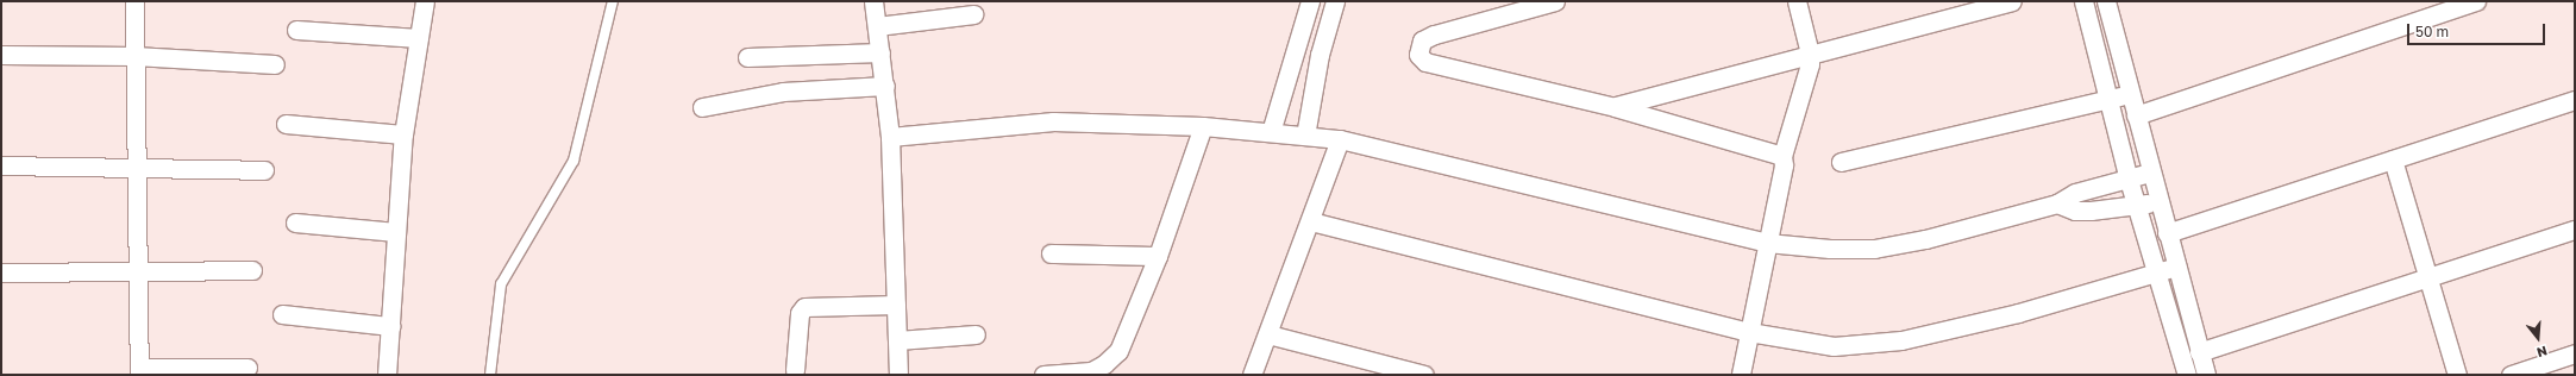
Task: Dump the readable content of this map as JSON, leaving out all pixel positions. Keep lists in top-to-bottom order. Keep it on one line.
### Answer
{"scale_bar":"50 m","north":"bottom"}
